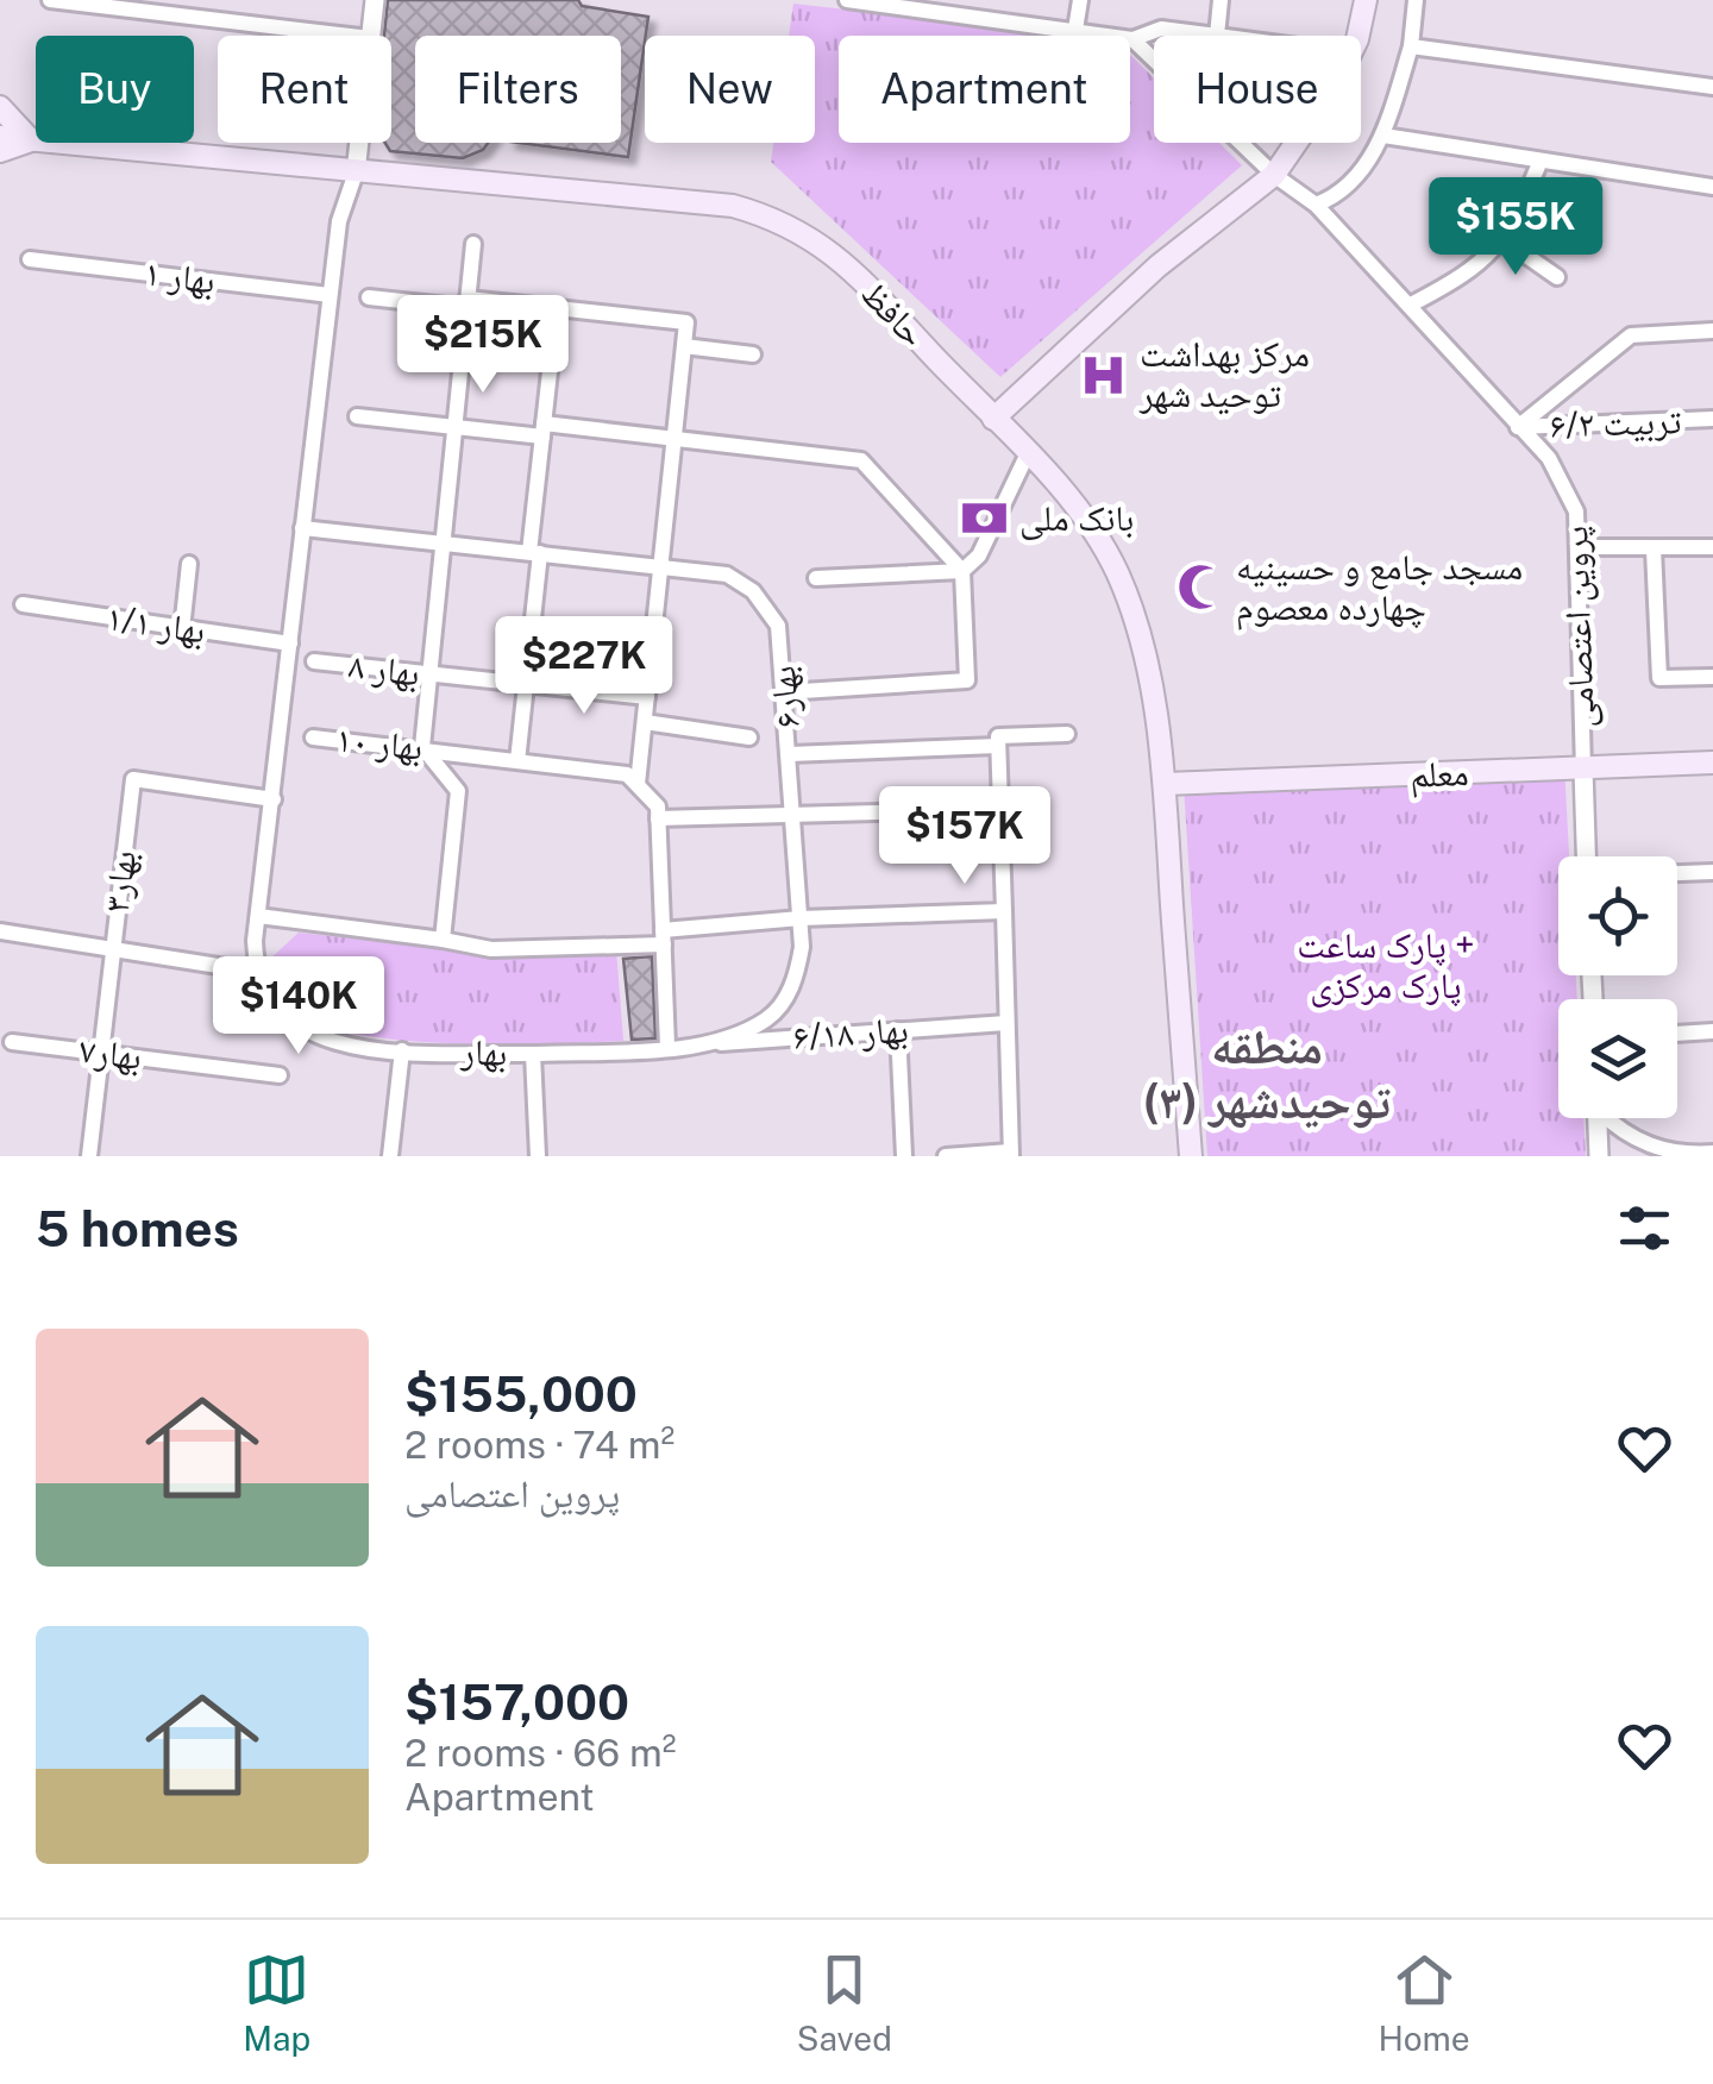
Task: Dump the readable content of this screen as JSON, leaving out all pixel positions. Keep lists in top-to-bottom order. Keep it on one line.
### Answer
{"streets":{"main road":["حافظ","معلم"],"street":["بهار ۱","تربیت ۶/۲","بهار ۱/۱","پروین اعتصامی","بهار ۸","بهار۶","بهار ۱۰","بهار۳","بهار ۶/۱۸","بهار","بهار۷"]},"crossings":[["حافظ","معلم"],["تربیت ۶/۲","پروین اعتصامی"],["پروین اعتصامی","معلم"],["بهار۶","بهار ۶/۱۸"],["بهار۶","بهار"],["بهار۳","بهار۷"]],"districts":["منطقه توحیدشهر (۳)"],"parks":["پارک ساعت + پارک مرکزی"],"places":{"hospital":["مرکز بهداشت توحید شهر"],"bank":["بانک ملی"],"mosque":["مسجد جامع و حسینیه چهارده معصوم"]},"page":{"chip":["Buy","Rent","Filters","New","Apartment","House"],"price":["$155K","$215K","$227K","$157K","$140K"],"heading":"5 homes","list":[{"name":"$155,000","note":"2 rooms · 74 m² · پروین اعتصامی"},{"name":"$157,000","note":"2 rooms · 66 m² · Apartment"}],"tabs":["Map","Saved","Home"]}}
